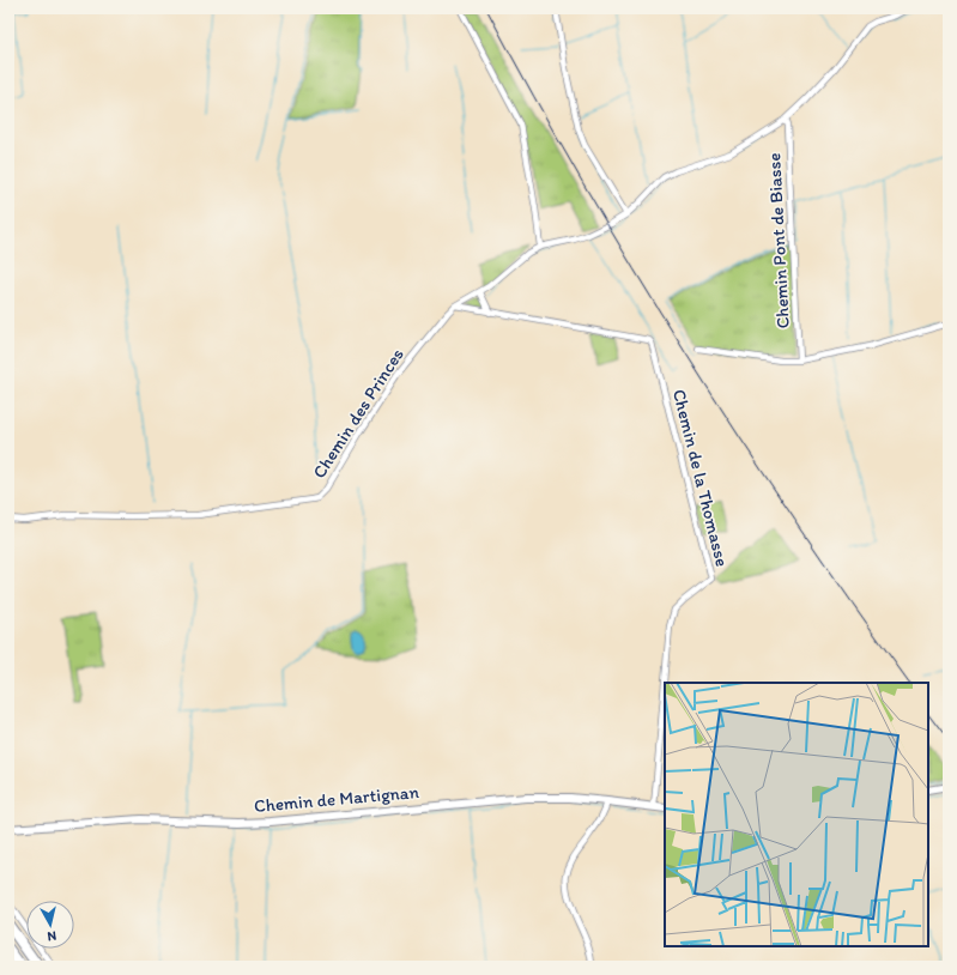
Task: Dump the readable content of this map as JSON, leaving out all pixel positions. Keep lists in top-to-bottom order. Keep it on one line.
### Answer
{"streets":{"main road":["Chemin de Martignan"],"street":["Chemin Pont de Biasse","Chemin des Princes","Chemin de la Thomasse"]},"crossings":[["Chemin Pont de Biasse","Chemin des Princes"],["Chemin de la Thomasse","Chemin de Martignan"]],"north":"bottom"}
